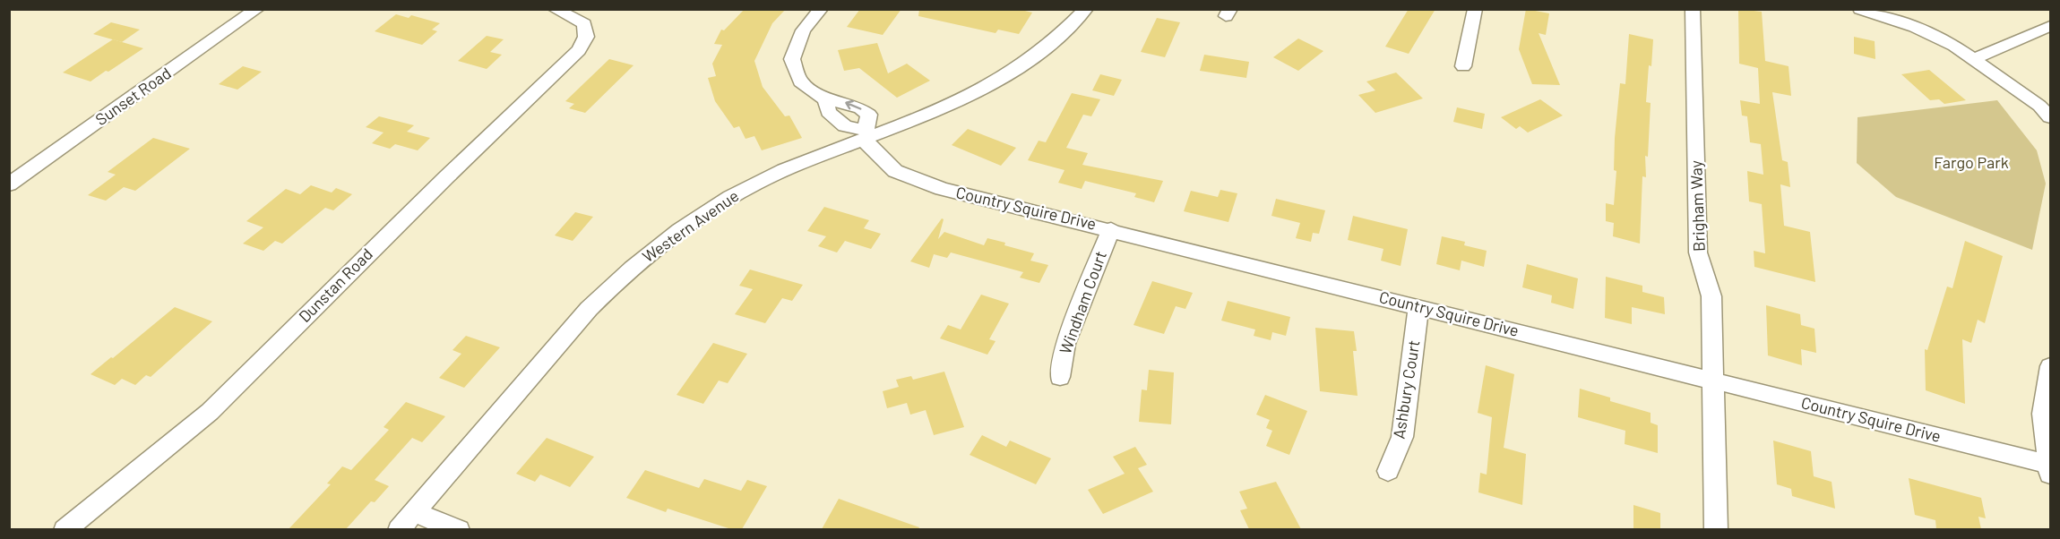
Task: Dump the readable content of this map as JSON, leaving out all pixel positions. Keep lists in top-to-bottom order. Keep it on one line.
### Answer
{"streets":{"street":["Sunset Road","Brigham Way","Country Squire Drive","Western Avenue","Dunstan Road","Windham Court","Ashbury Court"]},"crossings":[["Brigham Way","Country Squire Drive"],["Country Squire Drive","Western Avenue"],["Country Squire Drive","Windham Court"],["Country Squire Drive","Ashbury Court"]],"parks":["Fargo Park"]}
